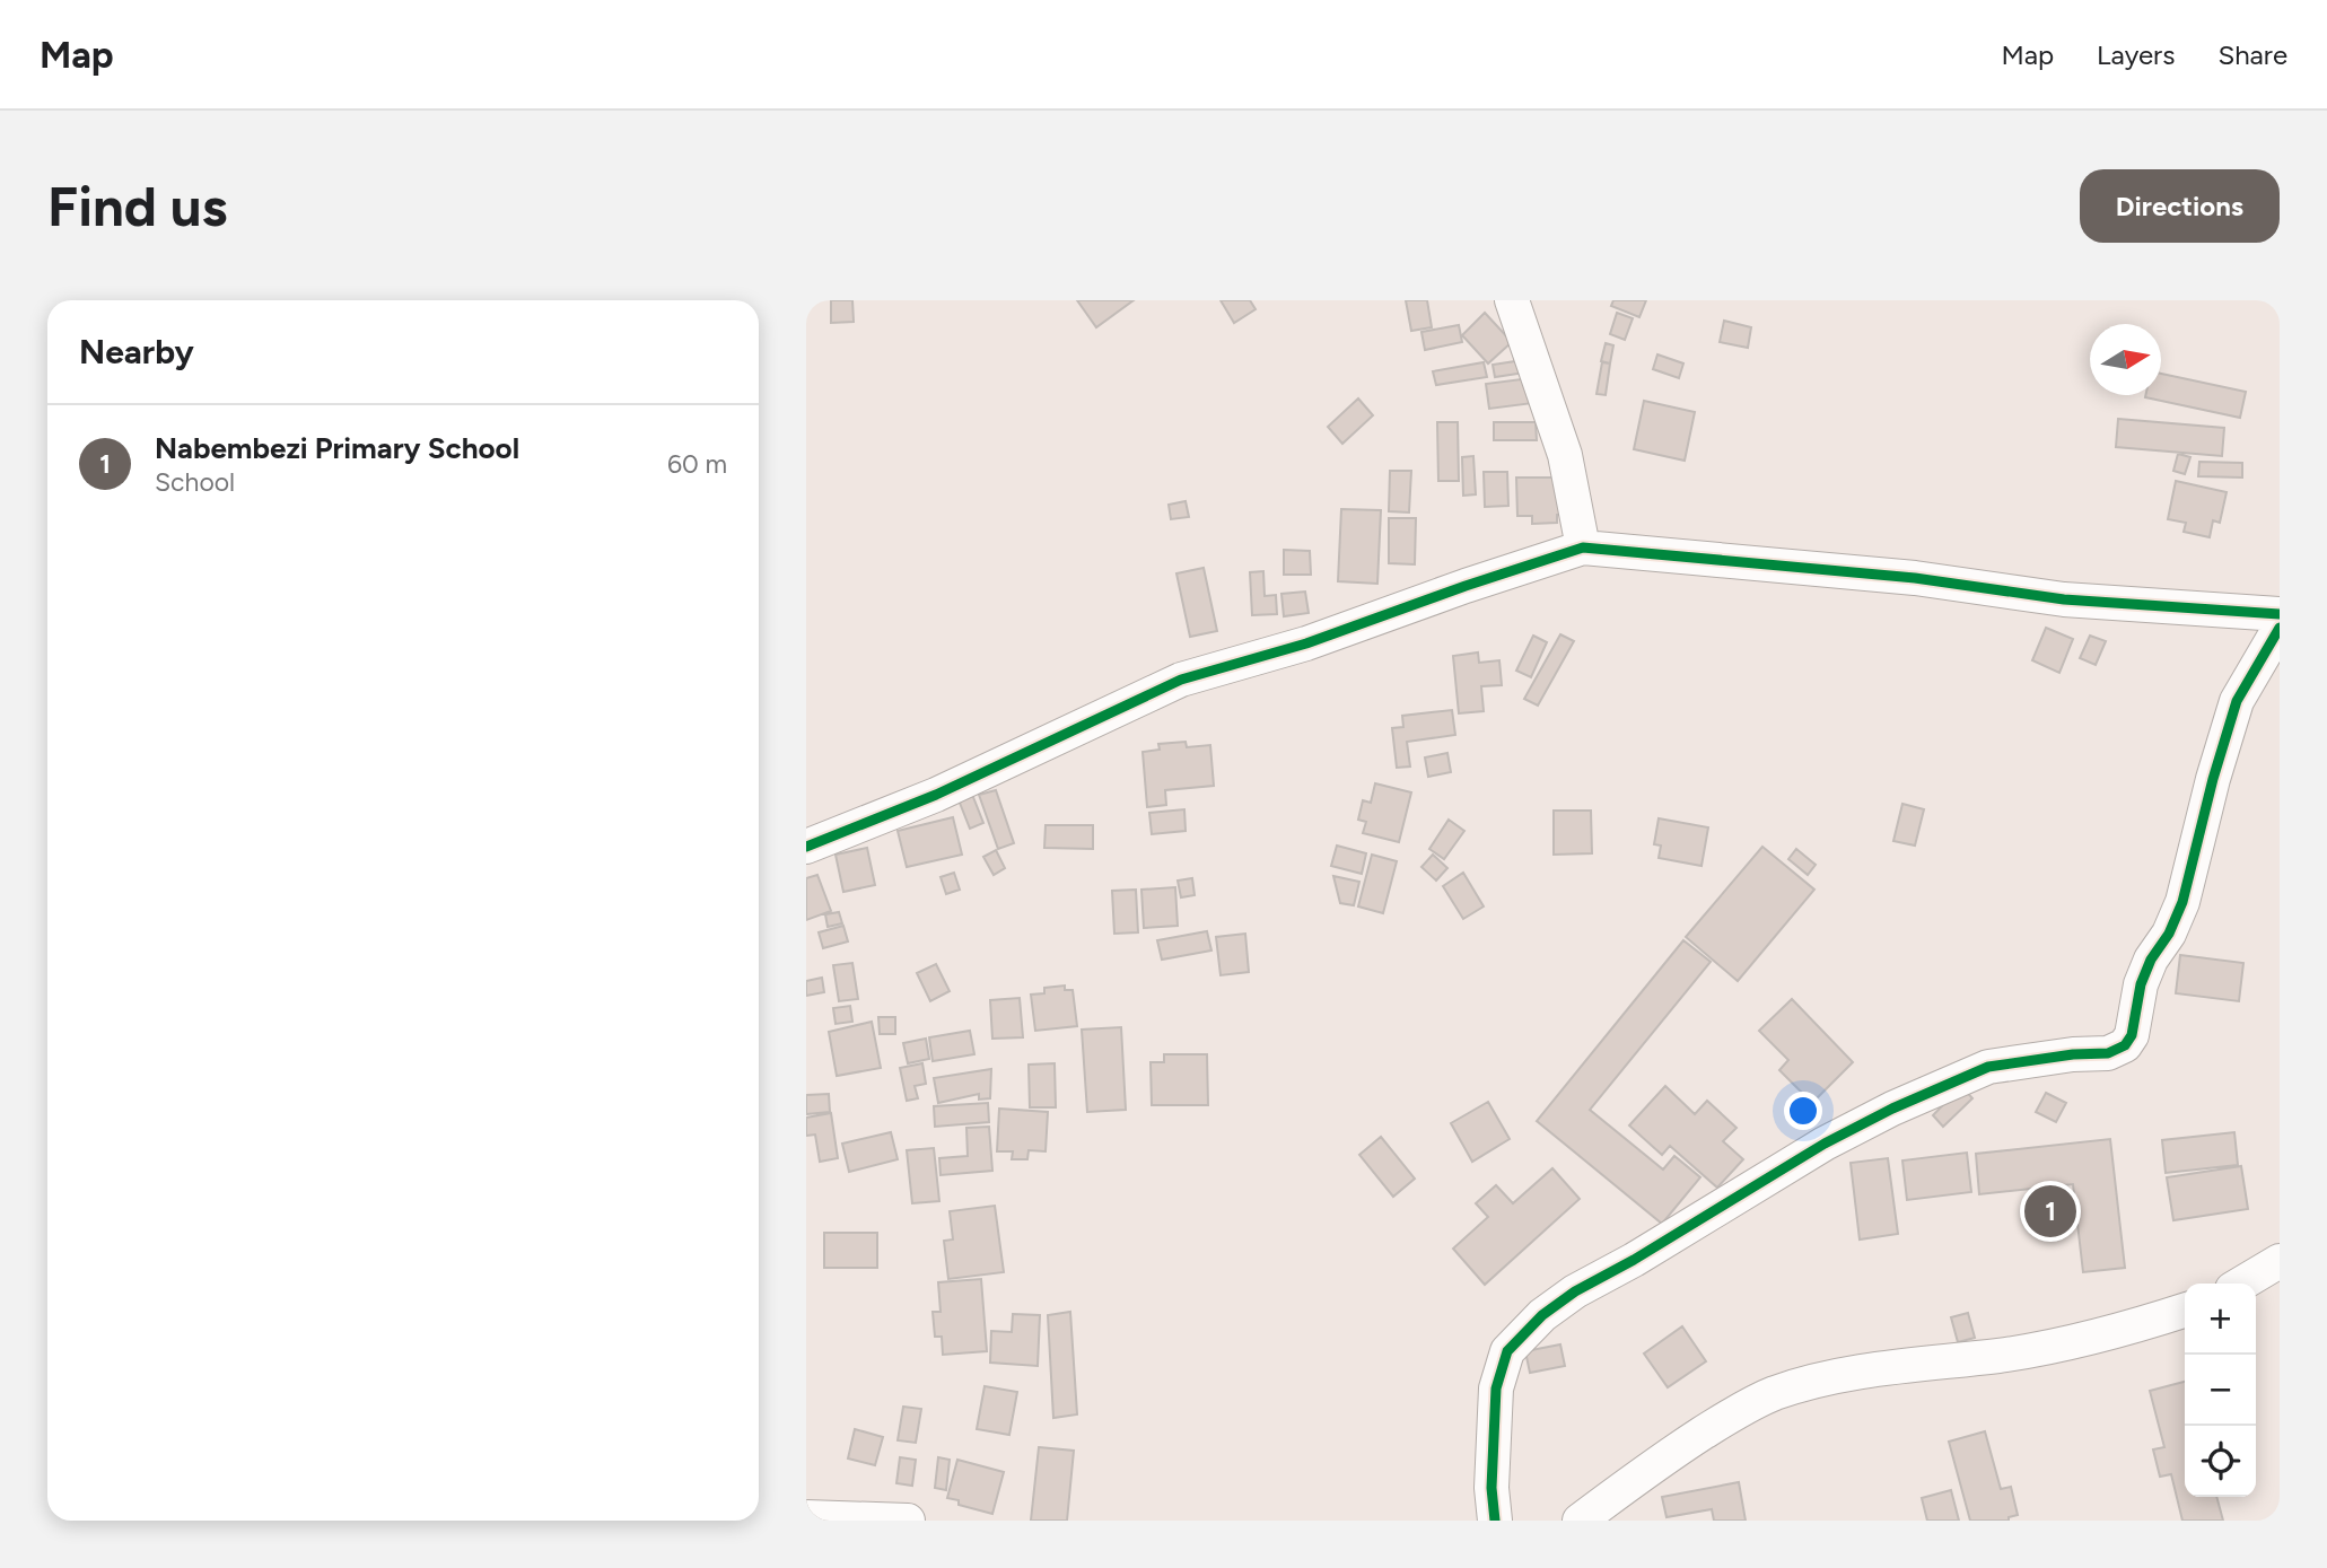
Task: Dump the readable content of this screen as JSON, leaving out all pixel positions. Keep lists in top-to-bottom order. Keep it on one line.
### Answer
{"north":"right","page":{"header":"Map","nav":["Map","Layers","Share"],"buttons":"Directions","title":"Find us","heading":"Nearby","list":[{"mark":"1","name":"Nabembezi Primary School","note":"School","value":"60 m"}],"pins":"1","map_buttons":["+","−"]}}
